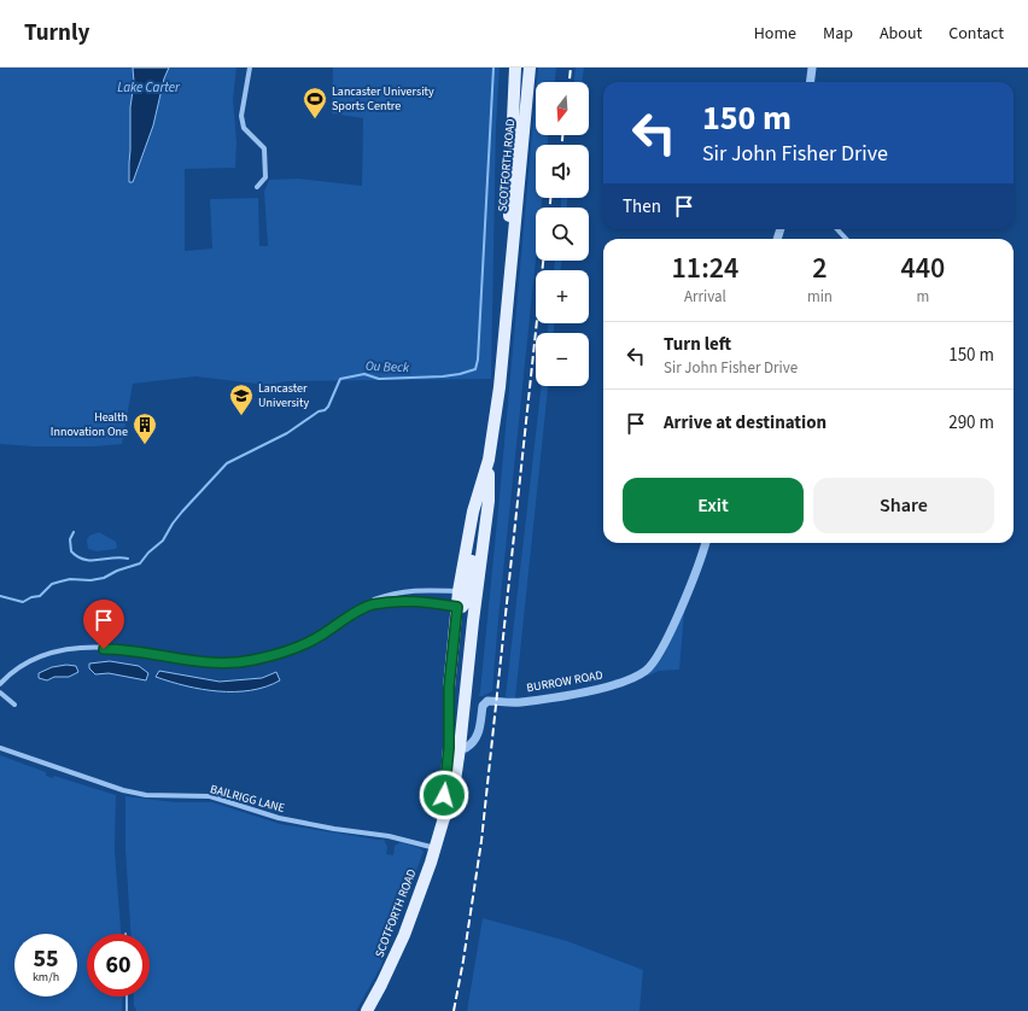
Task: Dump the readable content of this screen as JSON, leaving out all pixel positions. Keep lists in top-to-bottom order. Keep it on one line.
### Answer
{"streets":{"main road":["SCOTFORTH ROAD"],"street":["BURROW ROAD","BAILRIGG LANE"]},"crossings":[["SCOTFORTH ROAD","BURROW ROAD"],["SCOTFORTH ROAD","BAILRIGG LANE"]],"water":["Lake Carter","Ou Beck"],"places":{"sports":["Lancaster University Sports Centre"],"school or university":["Lancaster University"],"building":["Health Innovation One"]},"north":"bottom","page":{"header":"Turnly","nav":["Home","Map","About","Contact"],"map_buttons":["+","−"],"turn":["150 m","Sir John Fisher Drive"],"then":"Then","eta":["11:24","Arrival","2","min","440","m"],"list":[{"name":"Turn left","note":"Sir John Fisher Drive","value":"150 m"},{"name":"Arrive at destination","value":"290 m"}],"buttons":["Exit","Share"],"speed":"55 km/h","limit":"60"}}
